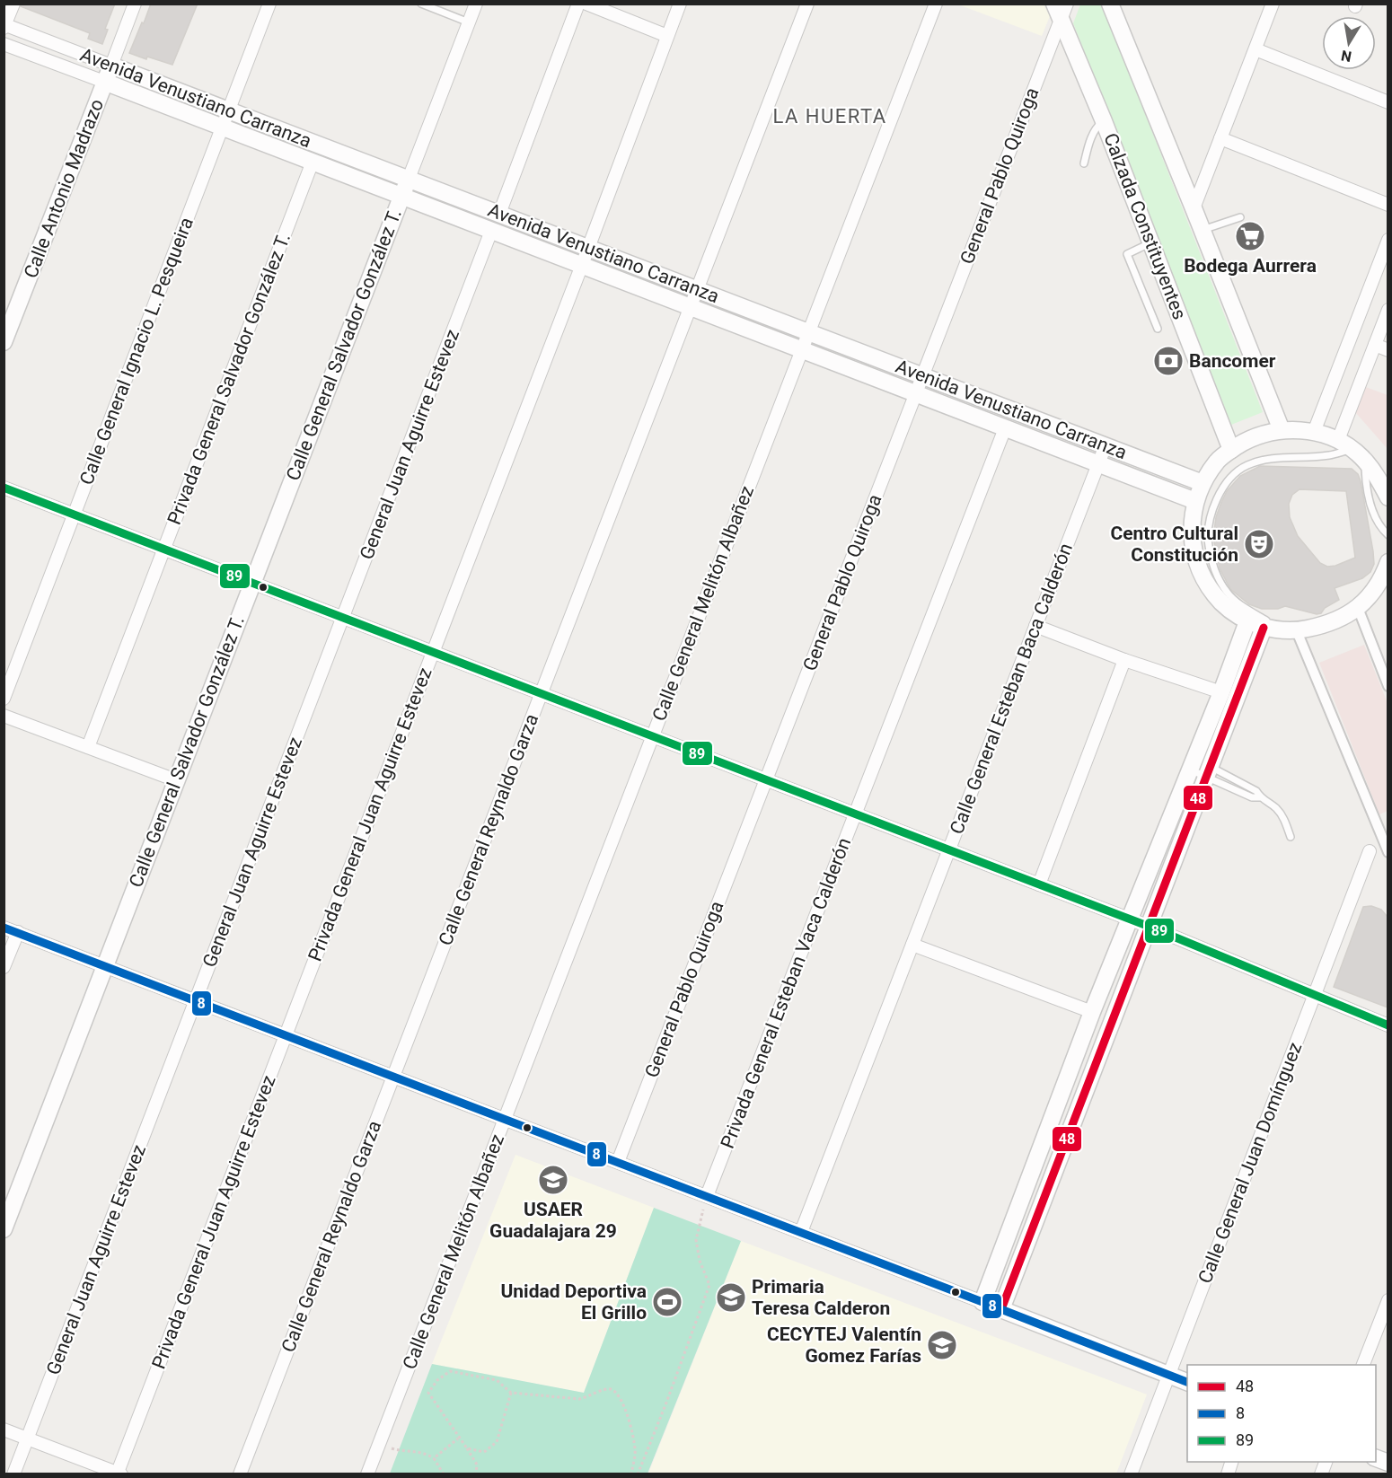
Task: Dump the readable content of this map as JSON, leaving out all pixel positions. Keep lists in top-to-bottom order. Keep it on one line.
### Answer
{"streets":{"street":["Avenida Venustiano Carranza","General Pablo Quiroga","Calle Antonio Madrazo","Calzada Constituyentes","Calle General Salvador González T.","Calle General Ignacio L. Pesqueira","Privada General Salvador González T.","General Juan Aguirre Estevez","Calle General Melitón Albañez","Calle General Esteban Baca Calderón","Privada General Juan Aguirre Estevez","Calle General Reynaldo Garza","Privada General Esteban Vaca Calderón","Calle General Juan Domínguez"]},"crossings":[["Avenida Venustiano Carranza","General Pablo Quiroga"],["Avenida Venustiano Carranza","Calle Antonio Madrazo"],["Avenida Venustiano Carranza","Calle General Salvador González T."],["Avenida Venustiano Carranza","Calle General Ignacio L. Pesqueira"],["Avenida Venustiano Carranza","Privada General Salvador González T."],["Avenida Venustiano Carranza","General Juan Aguirre Estevez"],["Avenida Venustiano Carranza","Calle General Melitón Albañez"],["Avenida Venustiano Carranza","Calle General Esteban Baca Calderón"],["Avenida Venustiano Carranza","Privada General Juan Aguirre Estevez"],["Avenida Venustiano Carranza","Calle General Reynaldo Garza"],["Avenida Venustiano Carranza","Privada General Esteban Vaca Calderón"],["General Pablo Quiroga","Calzada Constituyentes"]],"districts":["LA HUERTA"],"places":{"supermarket":["Bodega Aurrera"],"bank":["Bancomer"],"theatre":["Centro Cultural Constitución"],"school or university":["USAER Guadalajara 29","Primaria Teresa Calderon","CECYTEJ Valentín Gomez Farías"],"sports":["Unidad Deportiva El Grillo"]},"lines":["transit line 89","transit line 48","transit line 8"],"legend":["48","8","89"],"north":"bottom"}
